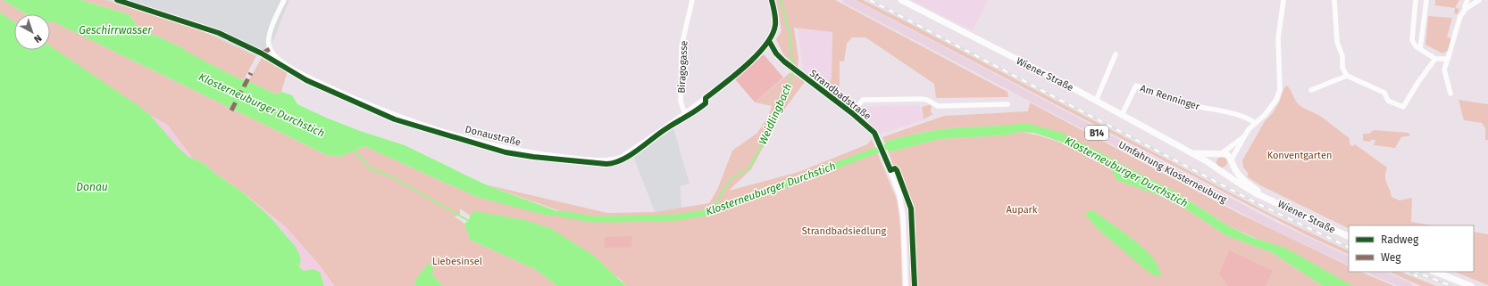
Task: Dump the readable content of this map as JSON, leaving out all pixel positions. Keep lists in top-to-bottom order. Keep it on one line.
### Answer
{"streets":{"main road":["B14","Umfahrung Klosterneuburg"],"street":["Biragogasse","Wiener Straße","Strandbadstraße","Am Renninger","Donaustraße"]},"crossings":[["Biragogasse","Donaustraße"],["Wiener Straße","Am Renninger"],["Strandbadstraße","Donaustraße"]],"water":["Geschirrwasser","Klosterneuburger Durchstich","Weidlingbach","Donau"],"parks":["Konventgarten","Aupark","Strandbadsiedlung","Liebesinsel"],"legend":["Radweg","Weg"],"north":"bottom right"}
